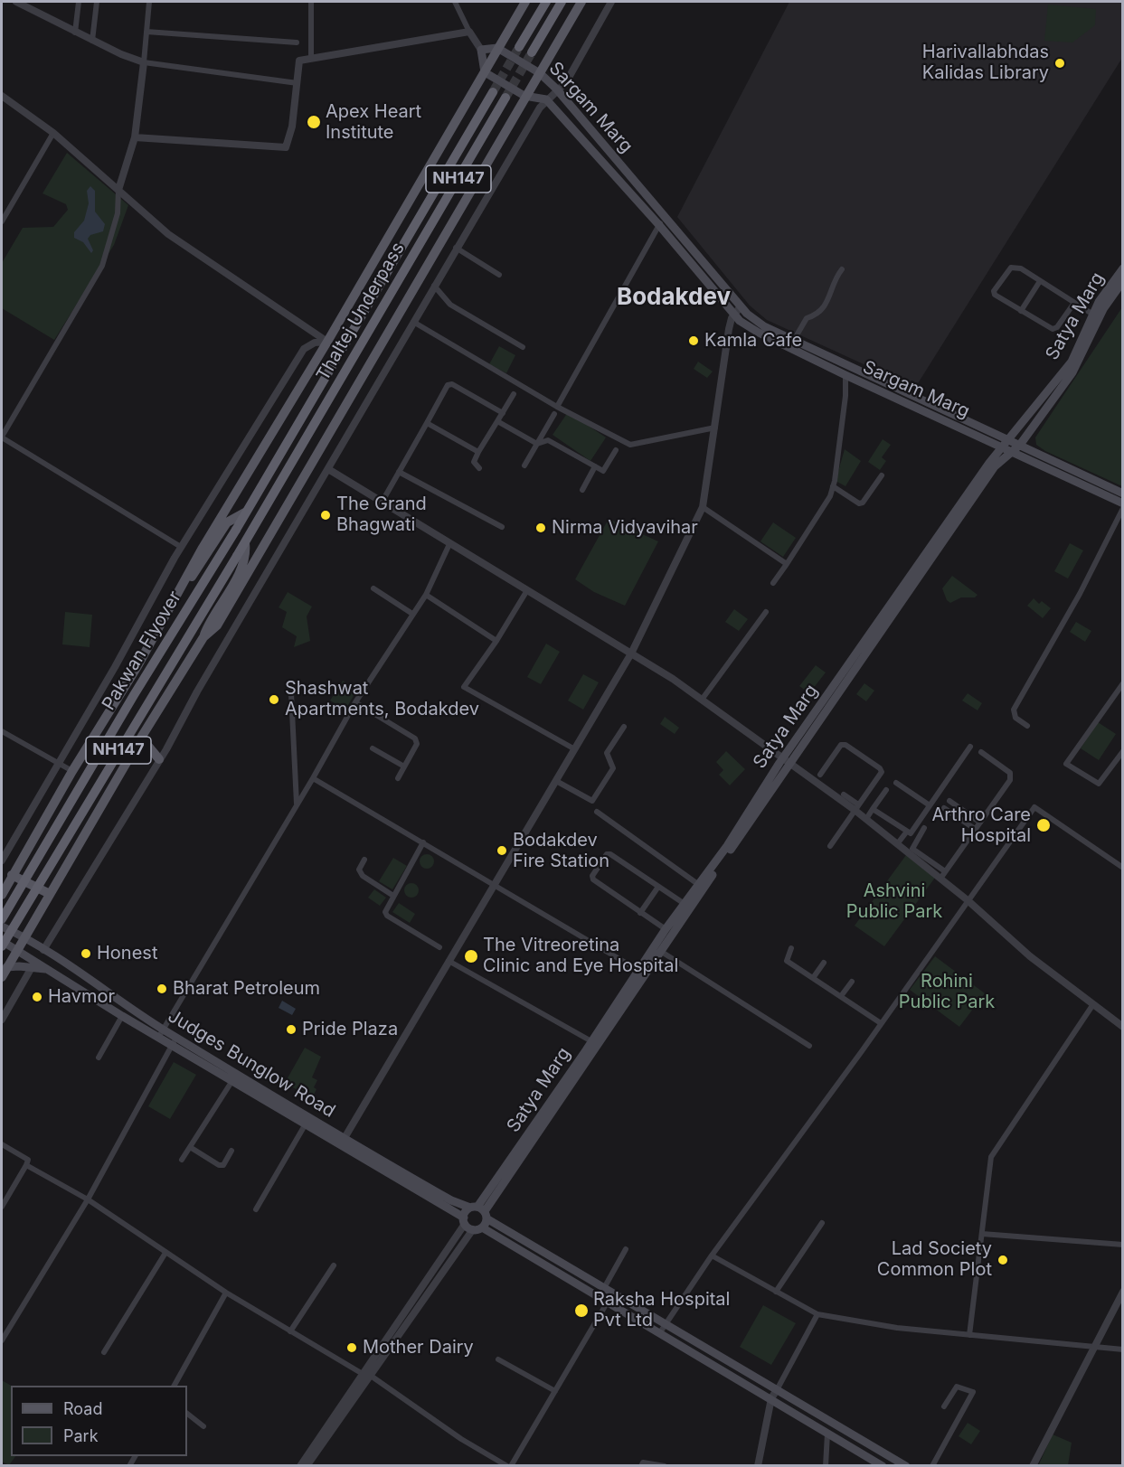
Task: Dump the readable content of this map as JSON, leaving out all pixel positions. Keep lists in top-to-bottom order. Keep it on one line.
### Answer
{"streets":{"highway":["NH147","Thaltej Underpass","Pakwan Flyover"],"main road":["Sargam Marg","Satya Marg","Judges Bunglow Road"]},"crossings":[["Sargam Marg","Satya Marg"],["Thaltej Underpass","Pakwan Flyover"],["Satya Marg","Judges Bunglow Road"]],"districts":["Bodakdev"],"parks":["Ashvini Public Park","Rohini Public Park"],"places":["Harivallabhdas Kalidas Library","Apex Heart Institute","Kamla Cafe","The Grand Bhagwati","Nirma Vidyavihar","Shashwat Apartments, Bodakdev","Arthro Care Hospital","Bodakdev Fire Station","Honest","The Vitreoretina Clinic and Eye Hospital","Bharat Petroleum","Havmor","Pride Plaza","Lad Society Common Plot","Raksha Hospital Pvt Ltd","Mother Dairy"],"legend":["Road","Park"]}
